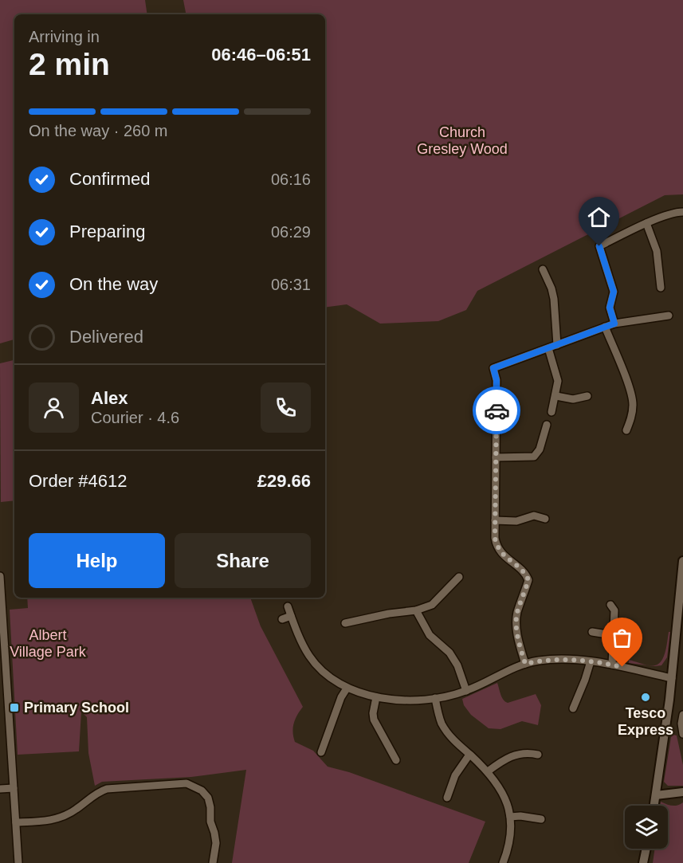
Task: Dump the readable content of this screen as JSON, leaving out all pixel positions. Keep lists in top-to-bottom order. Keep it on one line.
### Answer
{"parks":["Church Gresley Wood","Albert Village Park"],"places":{"other":["Tesco Express"],"transit":["Primary School"]},"page":{"heading":["2 min","Arriving in","06:46–06:51"],"panel":["Alex","Courier · 4.6","Order #4612","£29.66"],"bar":"On the way · 260 m","list":[["Confirmed","06:16"],["Preparing","06:29"],["On the way","06:31"],"Delivered"],"buttons":["Help","Share"]}}
